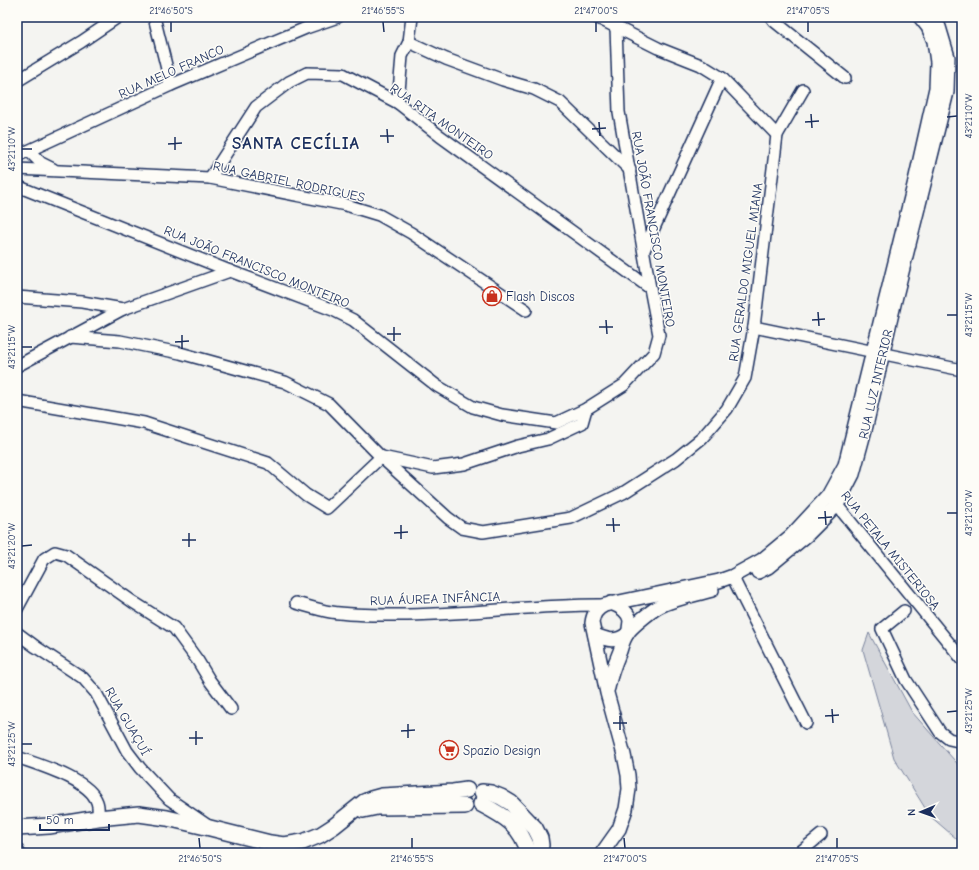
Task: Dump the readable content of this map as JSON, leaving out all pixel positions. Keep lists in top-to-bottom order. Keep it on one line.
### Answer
{"streets":{"street":["RUA MELO FRANCO","RUA RITA MONTEIRO","RUA GABRIEL RODRIGUES","RUA JOÃO FRANCISCO MONTEIRO","RUA GERALDO MIGUEL MIANA","RUA LUZ INTERIOR","RUA PETALA MISTERIOSA","RUA ÁUREA INFÂNCIA","RUA GUAÇUÍ"]},"crossings":[["RUA RITA MONTEIRO","RUA GABRIEL RODRIGUES"],["RUA RITA MONTEIRO","RUA JOÃO FRANCISCO MONTEIRO"],["RUA LUZ INTERIOR","RUA PETALA MISTERIOSA"],["RUA LUZ INTERIOR","RUA ÁUREA INFÂNCIA"]],"districts":["SANTA CECÍLIA"],"places":{"shop":["Flash Discos"],"supermarket":["Spazio Design"]},"scale_bar":"50 m","north":"left","coordinates":["21°46'50\"S","21°46'55\"S","21°47'00\"S","21°47'05\"S","43°21'10\"W","43°21'15\"W","43°21'20\"W","43°21'25\"W"]}
